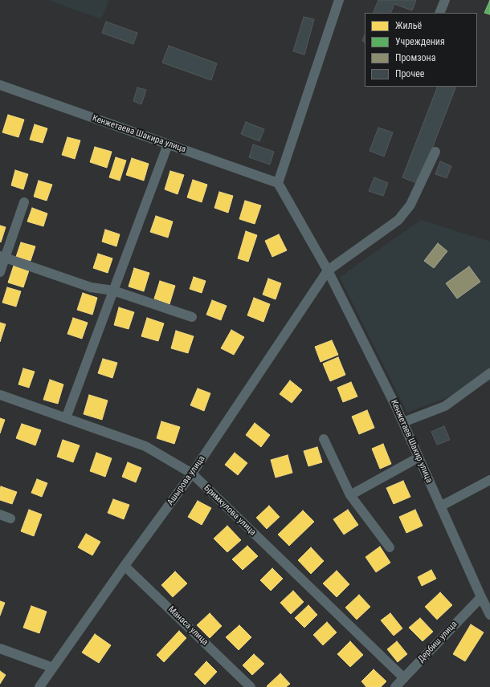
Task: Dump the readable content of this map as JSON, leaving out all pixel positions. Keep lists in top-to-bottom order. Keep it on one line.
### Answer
{"streets":{"street":["Кенжетаева Шакира улица","Кенжетаев Шакир улица","Ашырова улица","Бримкулова улица","Манаса улица","Дербиш улица"]},"crossings":[["Кенжетаева Шакира улица","Кенжетаев Шакир улица"],["Кенжетаев Шакир улица","Ашырова улица"],["Кенжетаев Шакир улица","Дербиш улица"],["Ашырова улица","Бримкулова улица"],["Ашырова улица","Манаса улица"],["Бримкулова улица","Дербиш улица"]],"legend":["Жильё","Учреждения","Промзона","Прочее"]}
